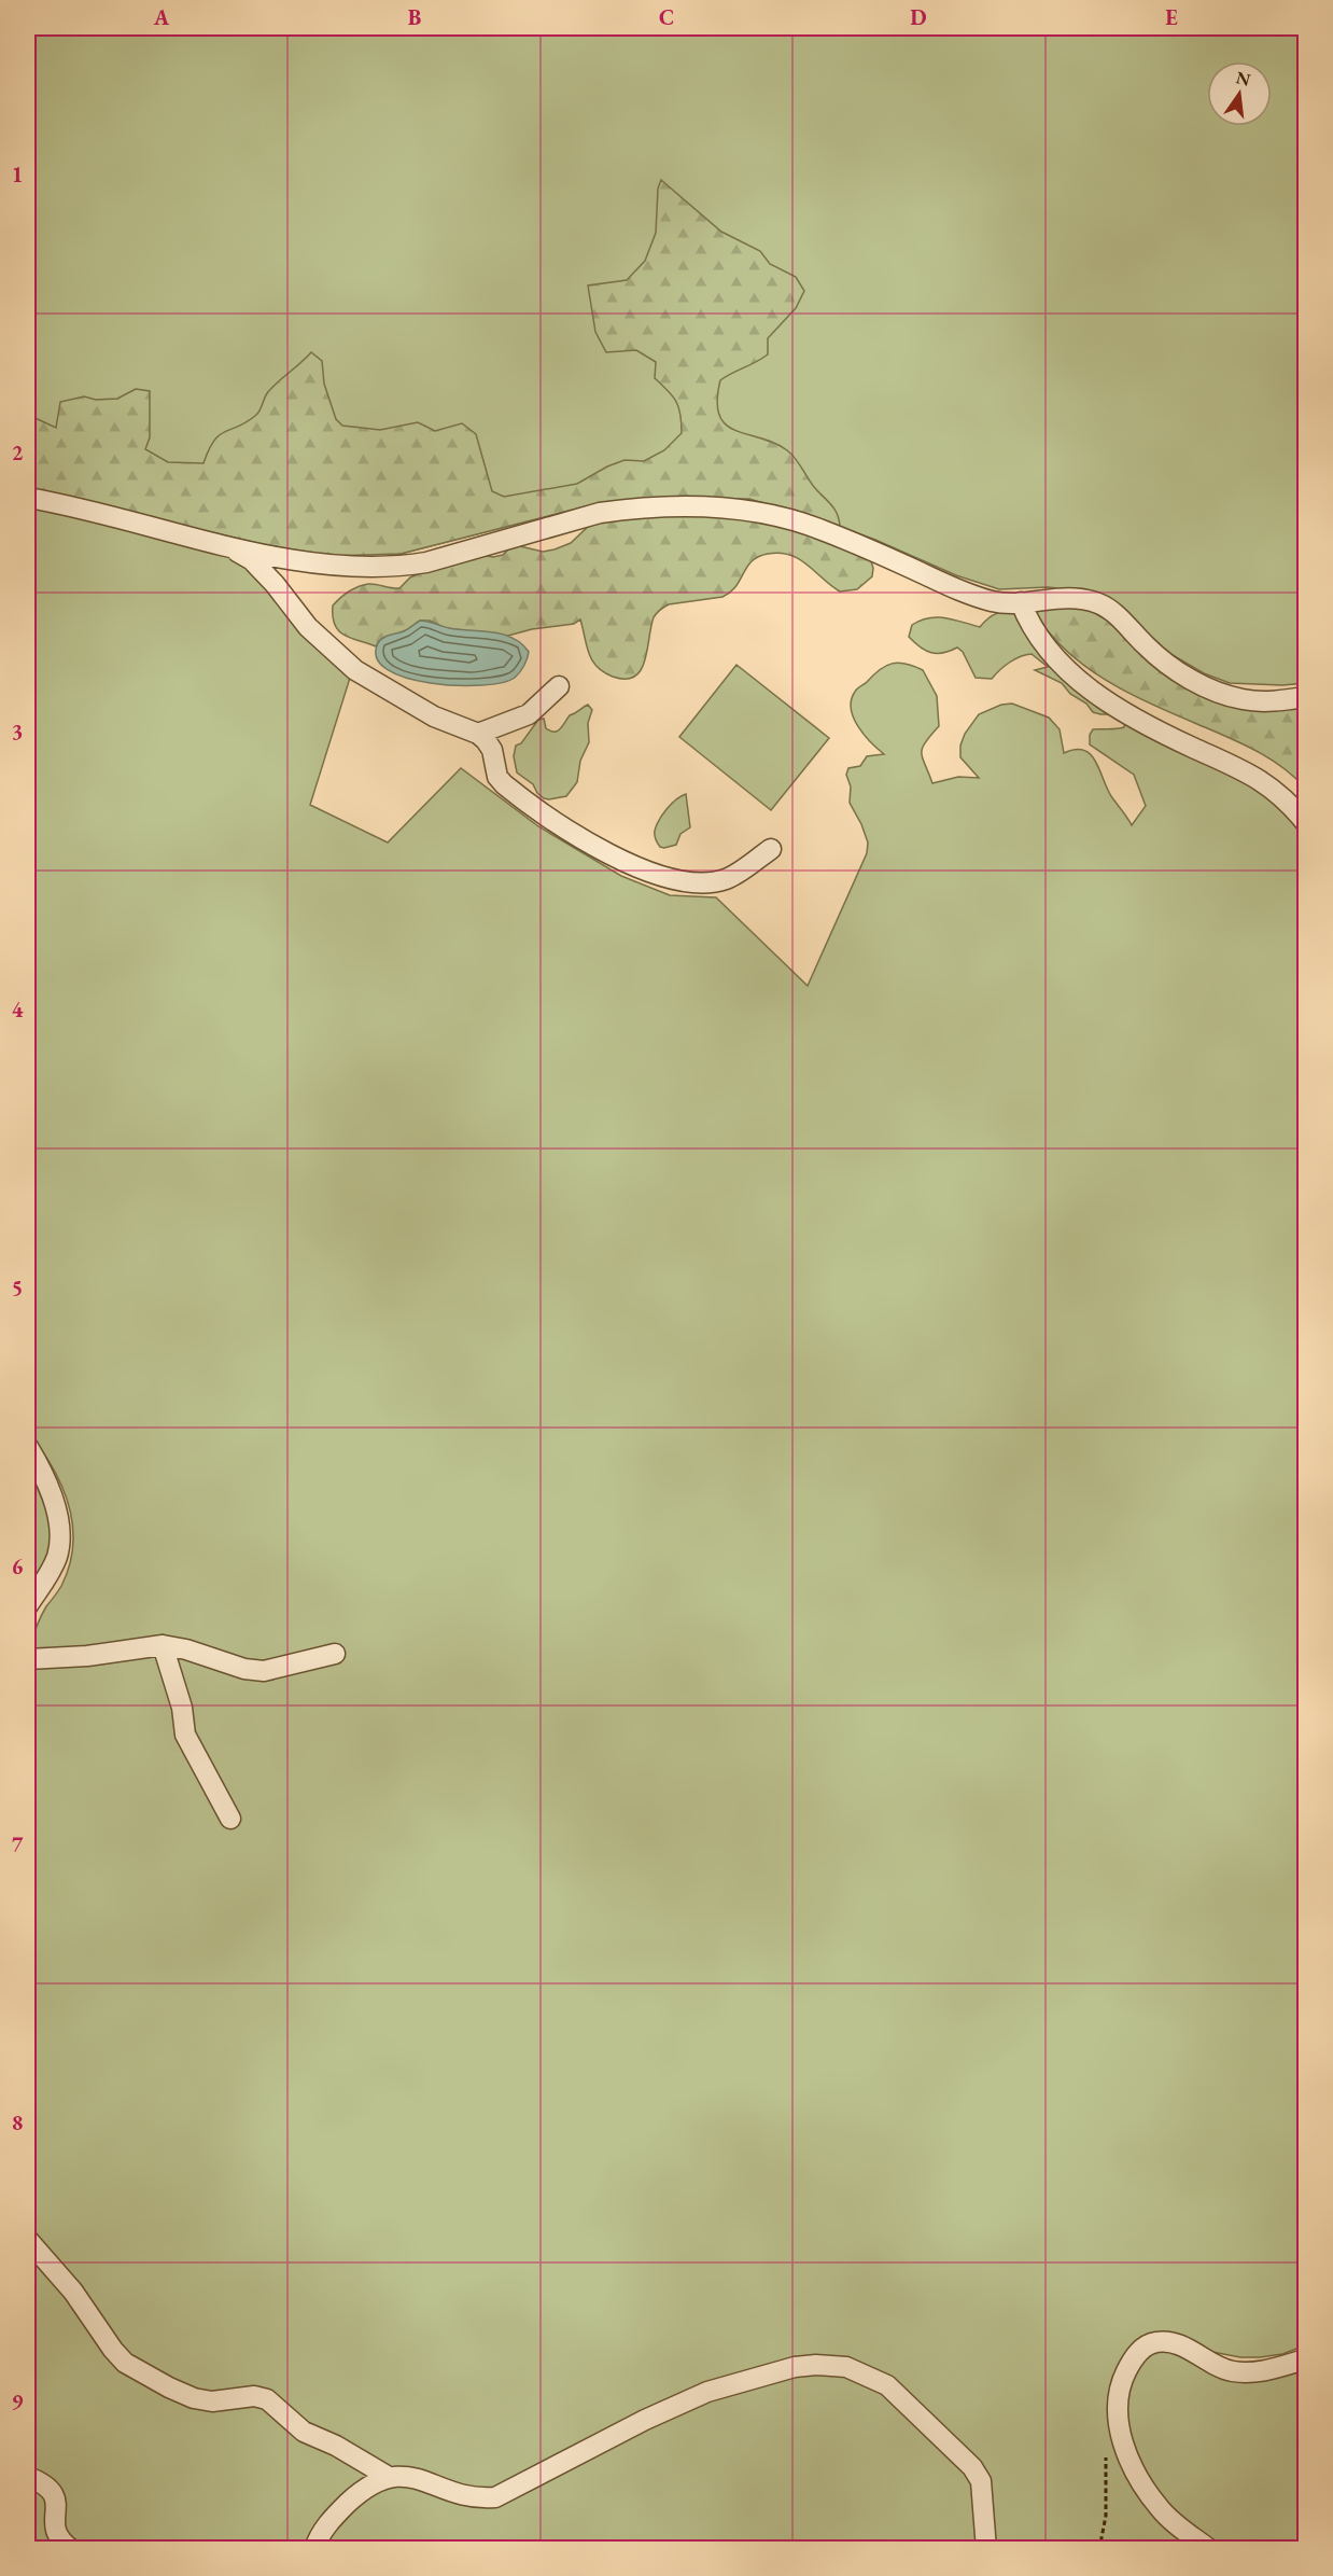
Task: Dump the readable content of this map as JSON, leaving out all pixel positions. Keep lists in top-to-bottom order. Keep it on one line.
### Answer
{"north":"top","grid":{"columns":["A","B","C","D","E"],"rows":["1","2","3","4","5","6","7","8","9"]}}
